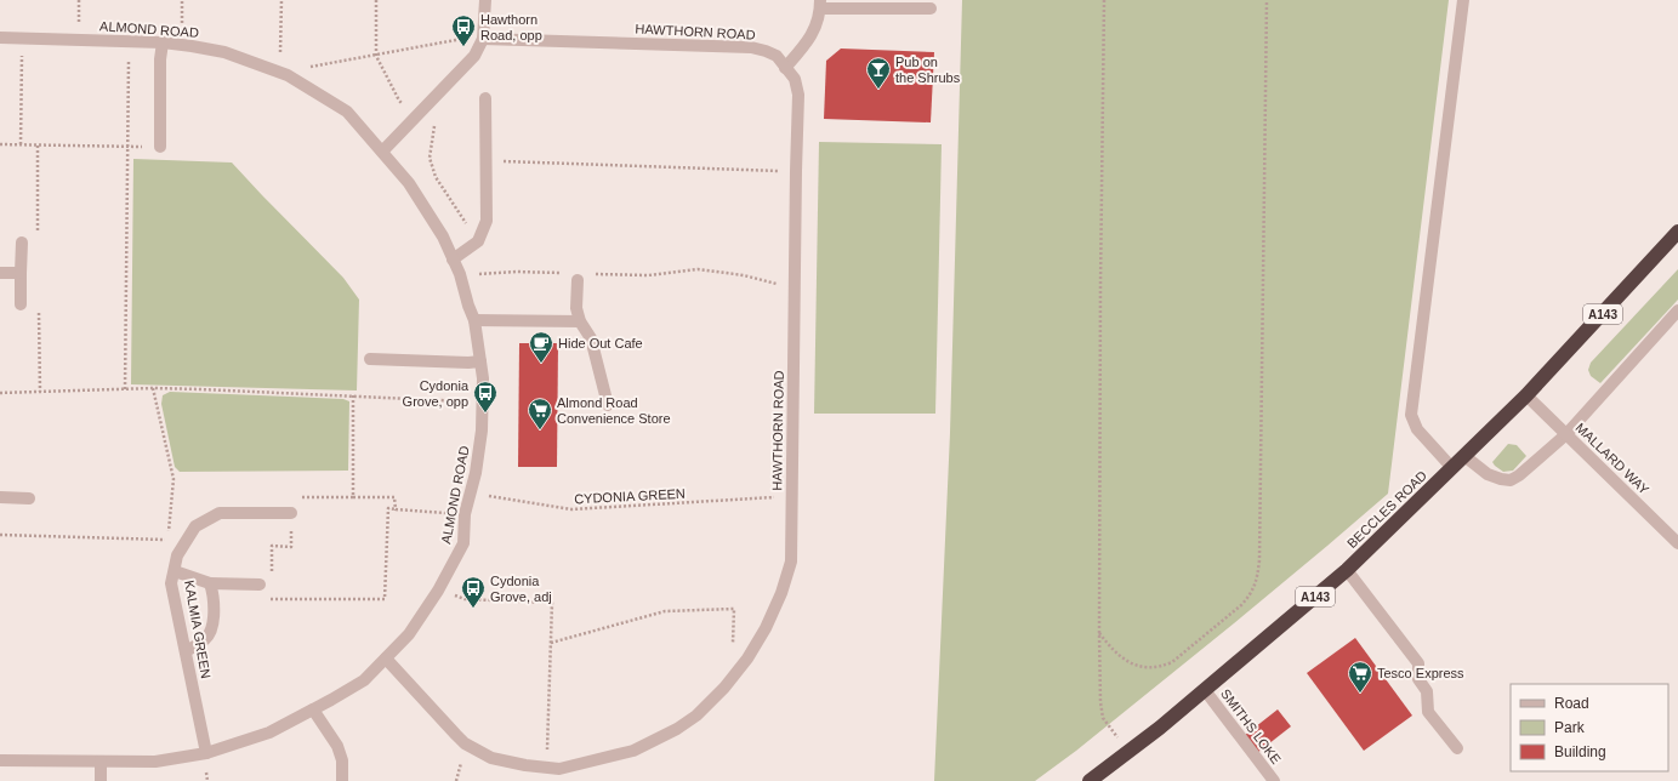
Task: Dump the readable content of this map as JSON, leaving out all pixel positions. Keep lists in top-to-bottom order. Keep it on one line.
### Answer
{"streets":{"highway":["A143","BECCLES ROAD"],"street":["ALMOND ROAD","HAWTHORN ROAD","MALLARD WAY","KALMIA GREEN","SMITHS LOKE"],"path":["CYDONIA GREEN"]},"crossings":[["ALMOND ROAD","HAWTHORN ROAD"],["ALMOND ROAD","CYDONIA GREEN"],["ALMOND ROAD","KALMIA GREEN"],["HAWTHORN ROAD","CYDONIA GREEN"],["MALLARD WAY","BECCLES ROAD"],["BECCLES ROAD","SMITHS LOKE"]],"places":{"bus stop":["Hawthorn Road, opp","Cydonia Grove, opp","Cydonia Grove, adj"],"bar":["Pub on the Shrubs"],"cafe":["Hide Out Cafe"],"supermarket":["Almond Road Convenience Store","Tesco Express"]},"legend":["Road","Park","Building"]}
